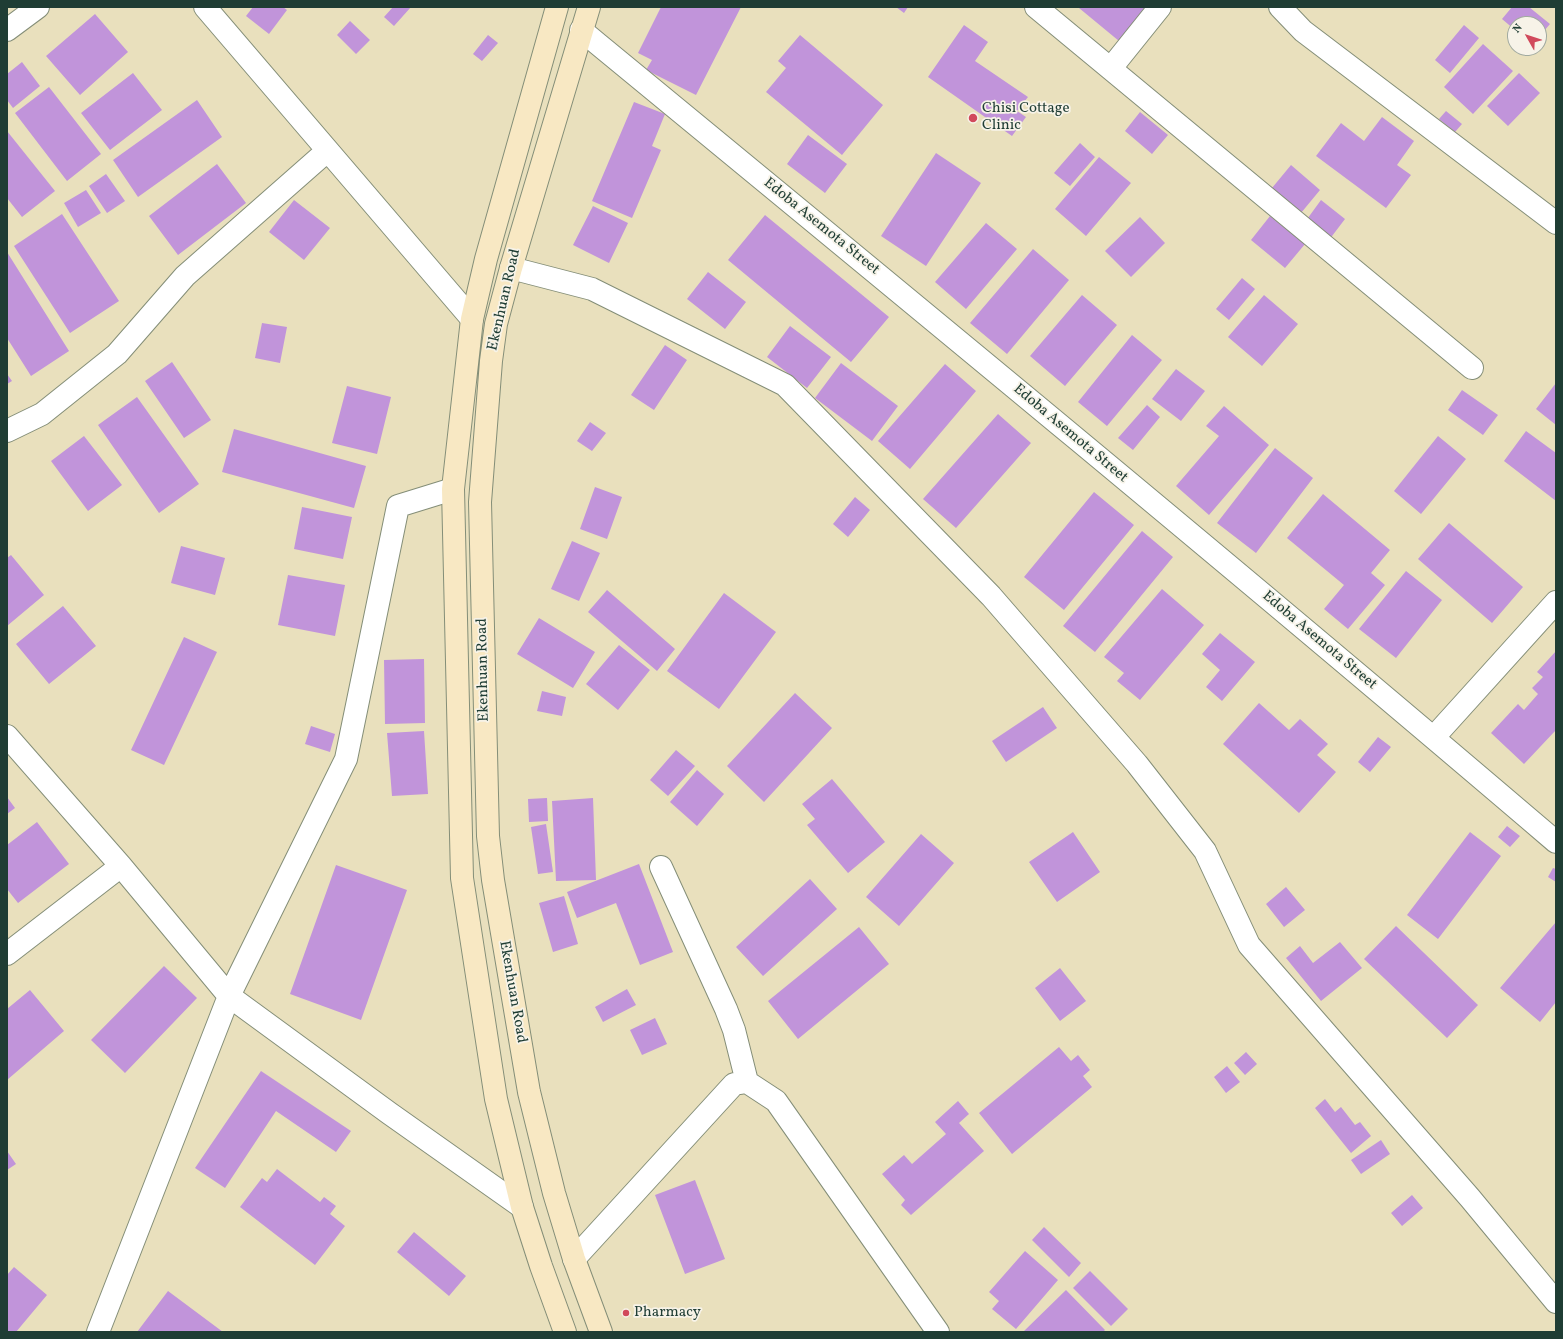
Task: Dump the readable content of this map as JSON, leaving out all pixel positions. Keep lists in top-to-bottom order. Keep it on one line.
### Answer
{"streets":{"main road":["Ekenhuan Road"],"street":["Edoba Asemota Street"]},"crossings":[["Edoba Asemota Street","Ekenhuan Road"]],"places":["Chisi Cottage Clinic","Pharmacy"],"north":"top left"}
